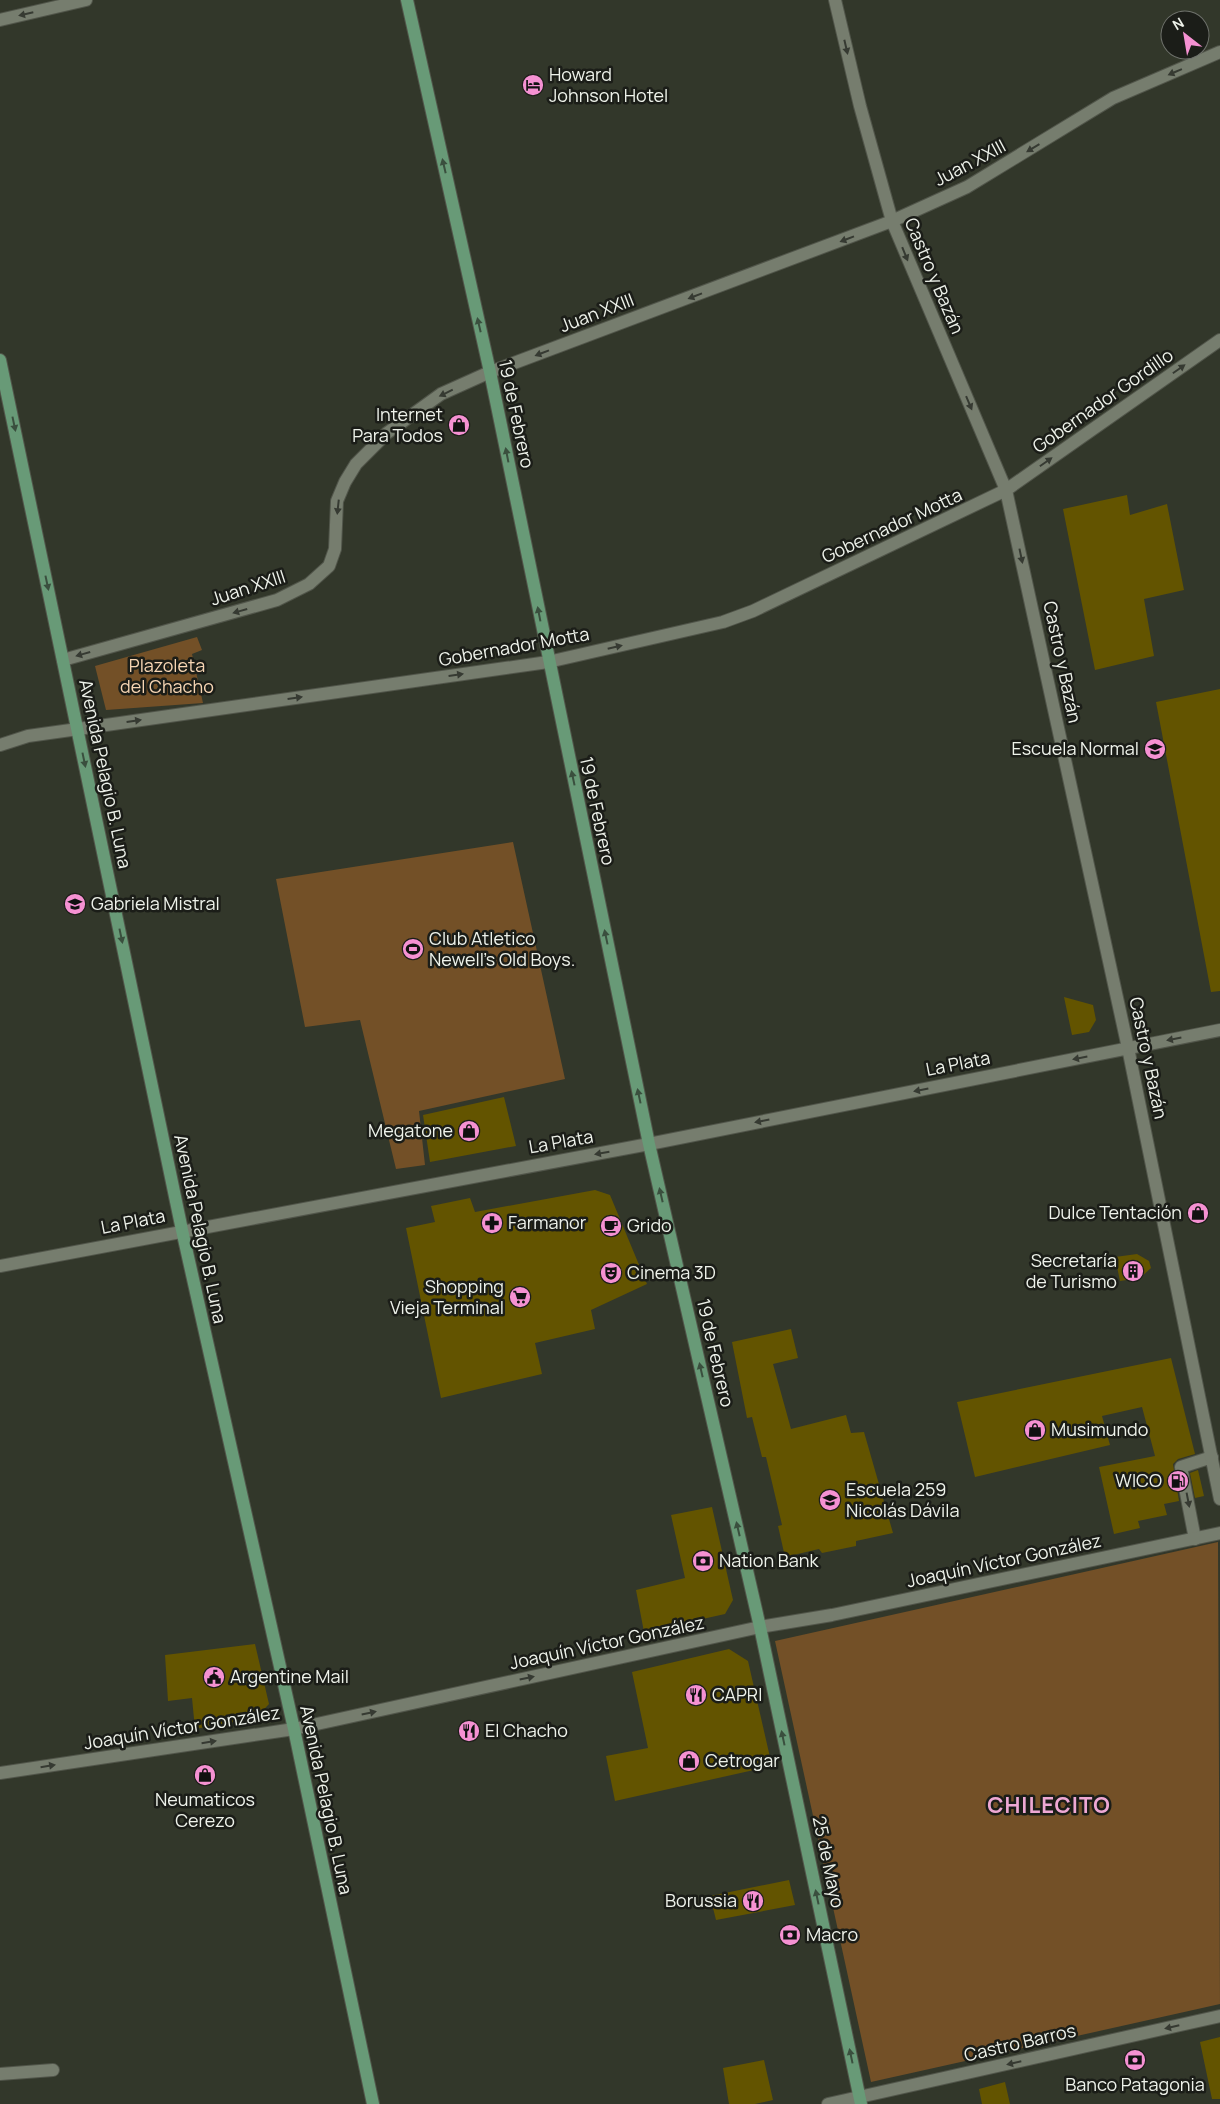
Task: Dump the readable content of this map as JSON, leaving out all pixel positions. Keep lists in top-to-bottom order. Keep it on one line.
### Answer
{"streets":{"main road":["19 de Febrero","Avenida Pelagio B. Luna","25 de Mayo"],"street":["Juan XXIII","Castro y Bazán","Gobernador Gordillo","Gobernador Motta","La Plata","Joaquín Víctor González","Castro Barros"]},"crossings":[["Juan XXIII","Castro y Bazán"],["Juan XXIII","19 de Febrero"],["Juan XXIII","Avenida Pelagio B. Luna"],["Castro y Bazán","Gobernador Gordillo"],["Castro y Bazán","Gobernador Motta"],["Castro y Bazán","La Plata"],["Gobernador Gordillo","Gobernador Motta"],["19 de Febrero","Gobernador Motta"],["19 de Febrero","La Plata"],["19 de Febrero","Joaquín Víctor González"],["19 de Febrero","25 de Mayo"],["Gobernador Motta","Avenida Pelagio B. Luna"],["Avenida Pelagio B. Luna","La Plata"],["Avenida Pelagio B. Luna","Joaquín Víctor González"],["Joaquín Víctor González","25 de Mayo"],["25 de Mayo","Castro Barros"]],"one_way":["Juan XXIII","Castro y Bazán","Gobernador Gordillo","19 de Febrero","Gobernador Motta","Avenida Pelagio B. Luna","La Plata","Joaquín Víctor González","25 de Mayo","Castro Barros"],"districts":["CHILECITO"],"parks":["Plazoleta del Chacho"],"places":{"hotel":["Howard Johnson Hotel"],"shop":["Internet Para Todos","Megatone","Dulce Tentación","Musimundo","Cetrogar","Neumaticos Cerezo"],"school or university":["Escuela Normal","Gabriela Mistral","Escuela 259 Nicolás Dávila"],"sports":["Club Atletico Newell's Old Boys."],"pharmacy":["Farmanor"],"cafe":["Grido"],"building":["Secretaría de Turismo"],"theatre":["Cinema 3D"],"supermarket":["Shopping Vieja Terminal"],"fuel station":["WICO"],"bank":["Nation Bank","Macro","Banco Patagonia"],"public building":["Argentine Mail"],"restaurant":["CAPRI","El Chacho","Borussia"]},"north":"top left"}
